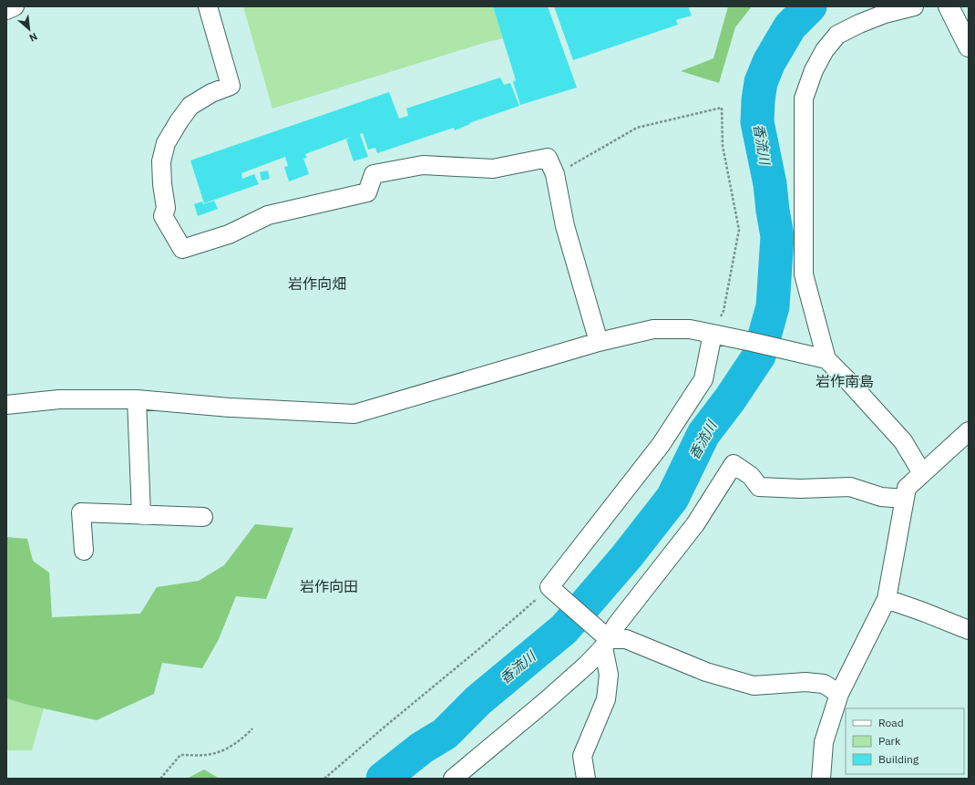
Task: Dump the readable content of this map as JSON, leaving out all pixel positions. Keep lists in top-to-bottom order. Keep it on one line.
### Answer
{"districts":["岩作向畑","岩作南島","岩作向田"],"water":["香流川"],"legend":["Road","Park","Building"],"north":"bottom right"}
